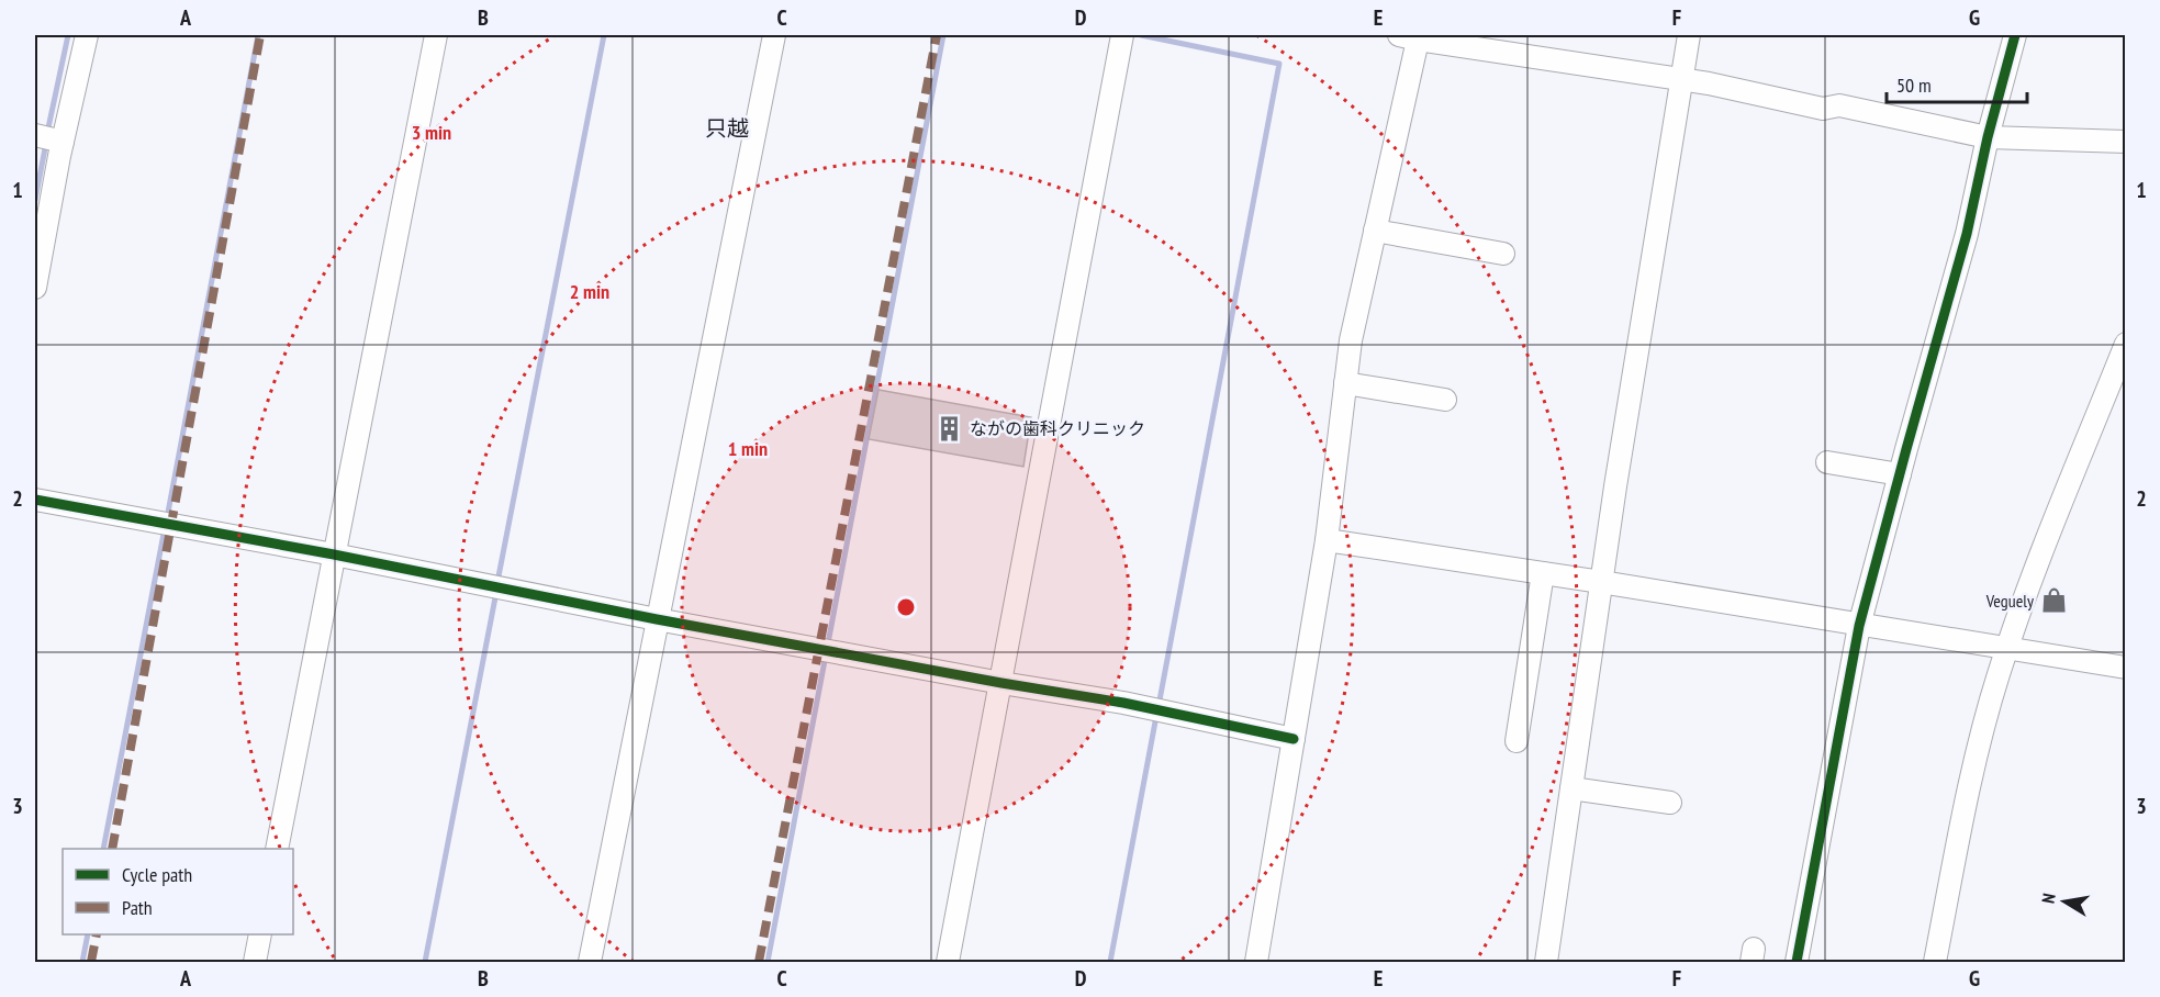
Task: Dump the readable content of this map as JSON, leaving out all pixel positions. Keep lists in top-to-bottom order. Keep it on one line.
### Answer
{"districts":["只越"],"places":{"building":["ながの歯科クリニック"],"shop":["Veguely"]},"legend":["Cycle path","Path"],"scale_bar":"50 m","north":"left","grid":{"columns":["A","B","C","D","E","F","G"],"rows":["1","2","3"]},"rings":["3 min","2 min","1 min"]}
